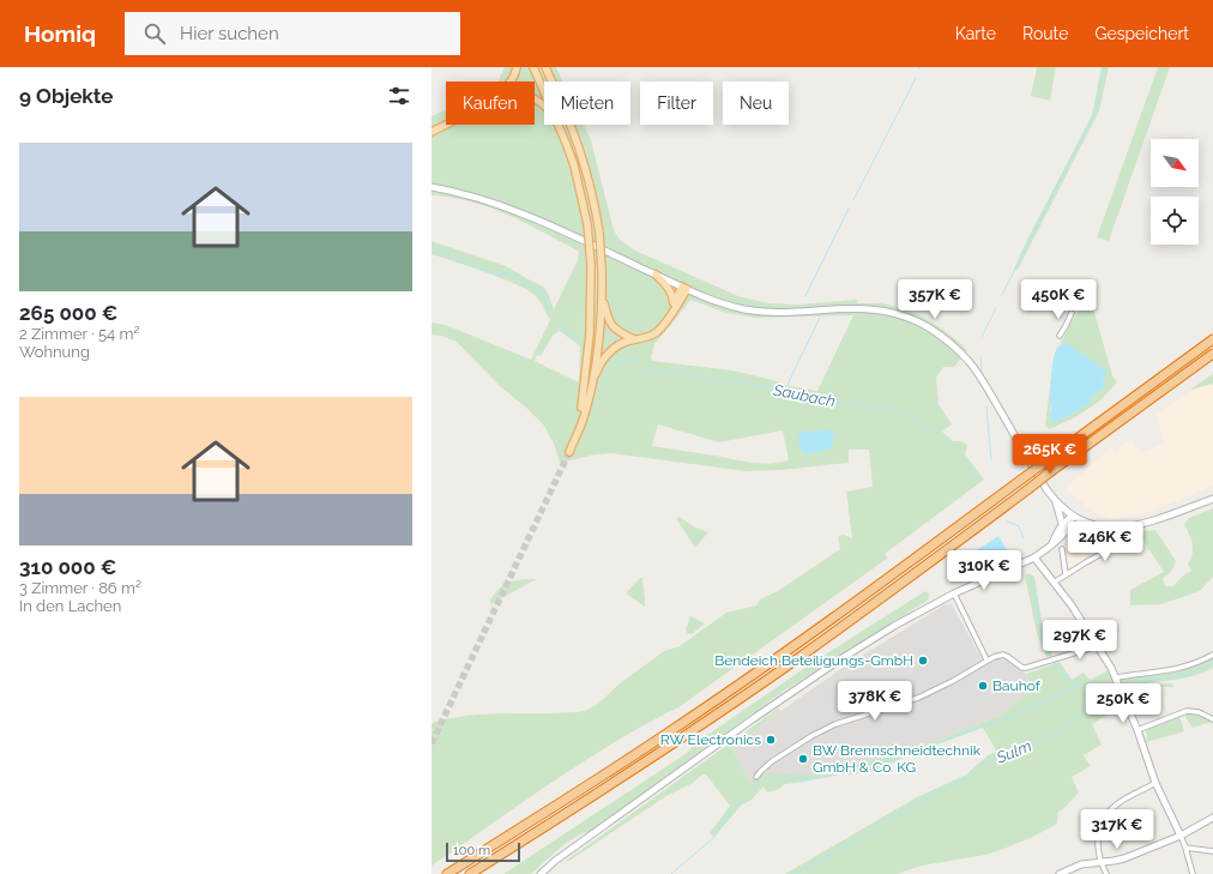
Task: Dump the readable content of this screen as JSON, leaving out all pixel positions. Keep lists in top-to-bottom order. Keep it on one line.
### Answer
{"water":["Saubach","Sulm"],"places":["Bendeich Beteiligungs-GmbH","Bauhof","RW Electronics","BW Brennschneidtechnik GmbH & Co. KG"],"scale_bar":"100 m","north":"bottom right","page":{"header":"Homiq","search":"Hier suchen","nav":["Karte","Route","Gespeichert"],"heading":"9 Objekte","chip":["Kaufen","Mieten","Filter","Neu"],"list":[{"name":"265 000 €","note":"2 Zimmer · 54 m² · Wohnung"},{"name":"310 000 €","note":"3 Zimmer · 86 m² · In den Lachen"}],"price":["357K €","450K €","265K €","246K €","310K €","297K €","378K €","250K €","317K €"],"scale":"100 m"}}
